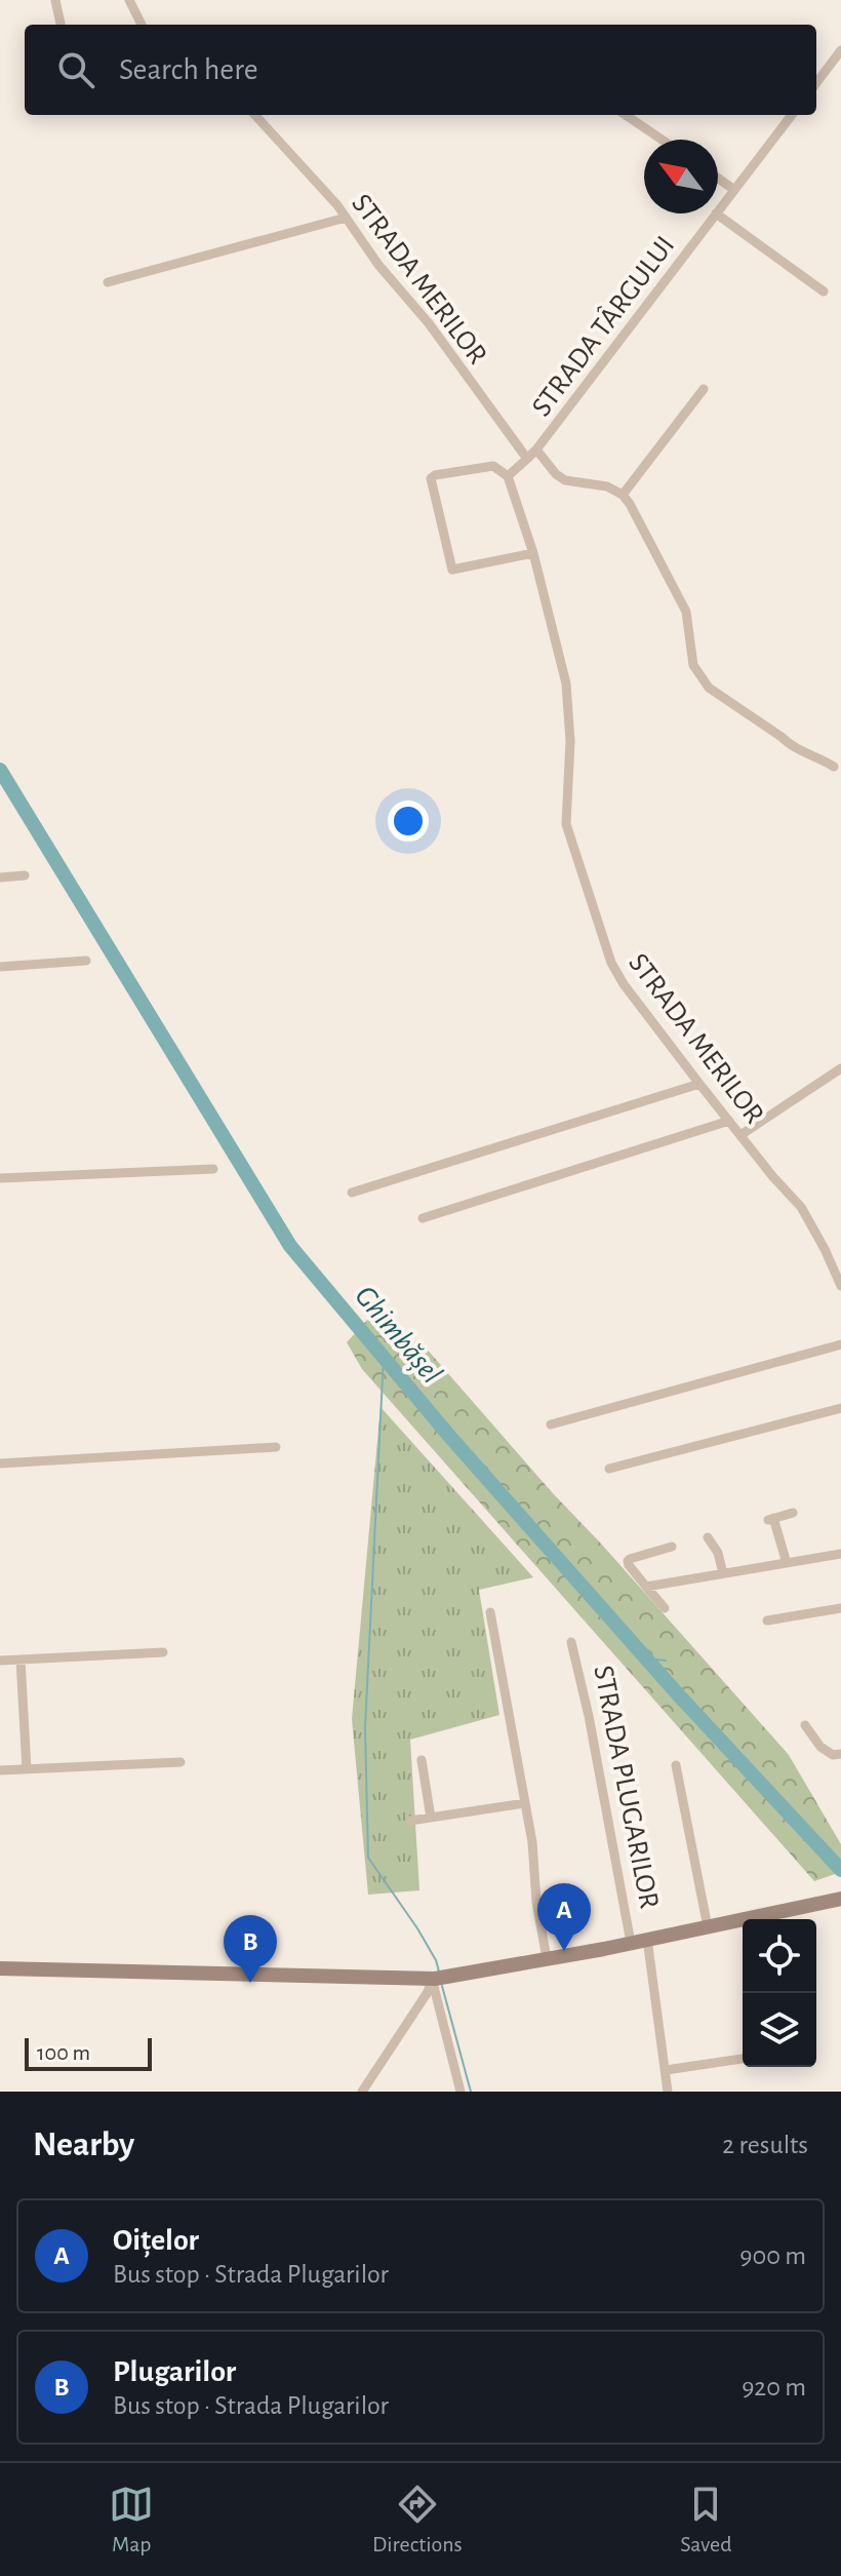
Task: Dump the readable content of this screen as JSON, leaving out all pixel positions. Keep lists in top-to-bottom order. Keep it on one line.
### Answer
{"streets":{"street":["STRADA MERILOR","STRADA TÂRGULUI","STRADA PLUGARILOR"]},"crossings":[["STRADA MERILOR","STRADA TÂRGULUI"]],"water":["Ghimbășel"],"scale_bar":"100 m","north":"top left","page":{"search":"Search here","pins":["A","B"],"scale":"100 m","heading":["Nearby","2 results"],"list":[{"mark":"A","name":"Oițelor","note":"Bus stop · Strada Plugarilor","value":"900 m"},{"mark":"B","name":"Plugarilor","note":"Bus stop · Strada Plugarilor","value":"920 m"}],"nav":["Map","Directions","Saved"]}}
